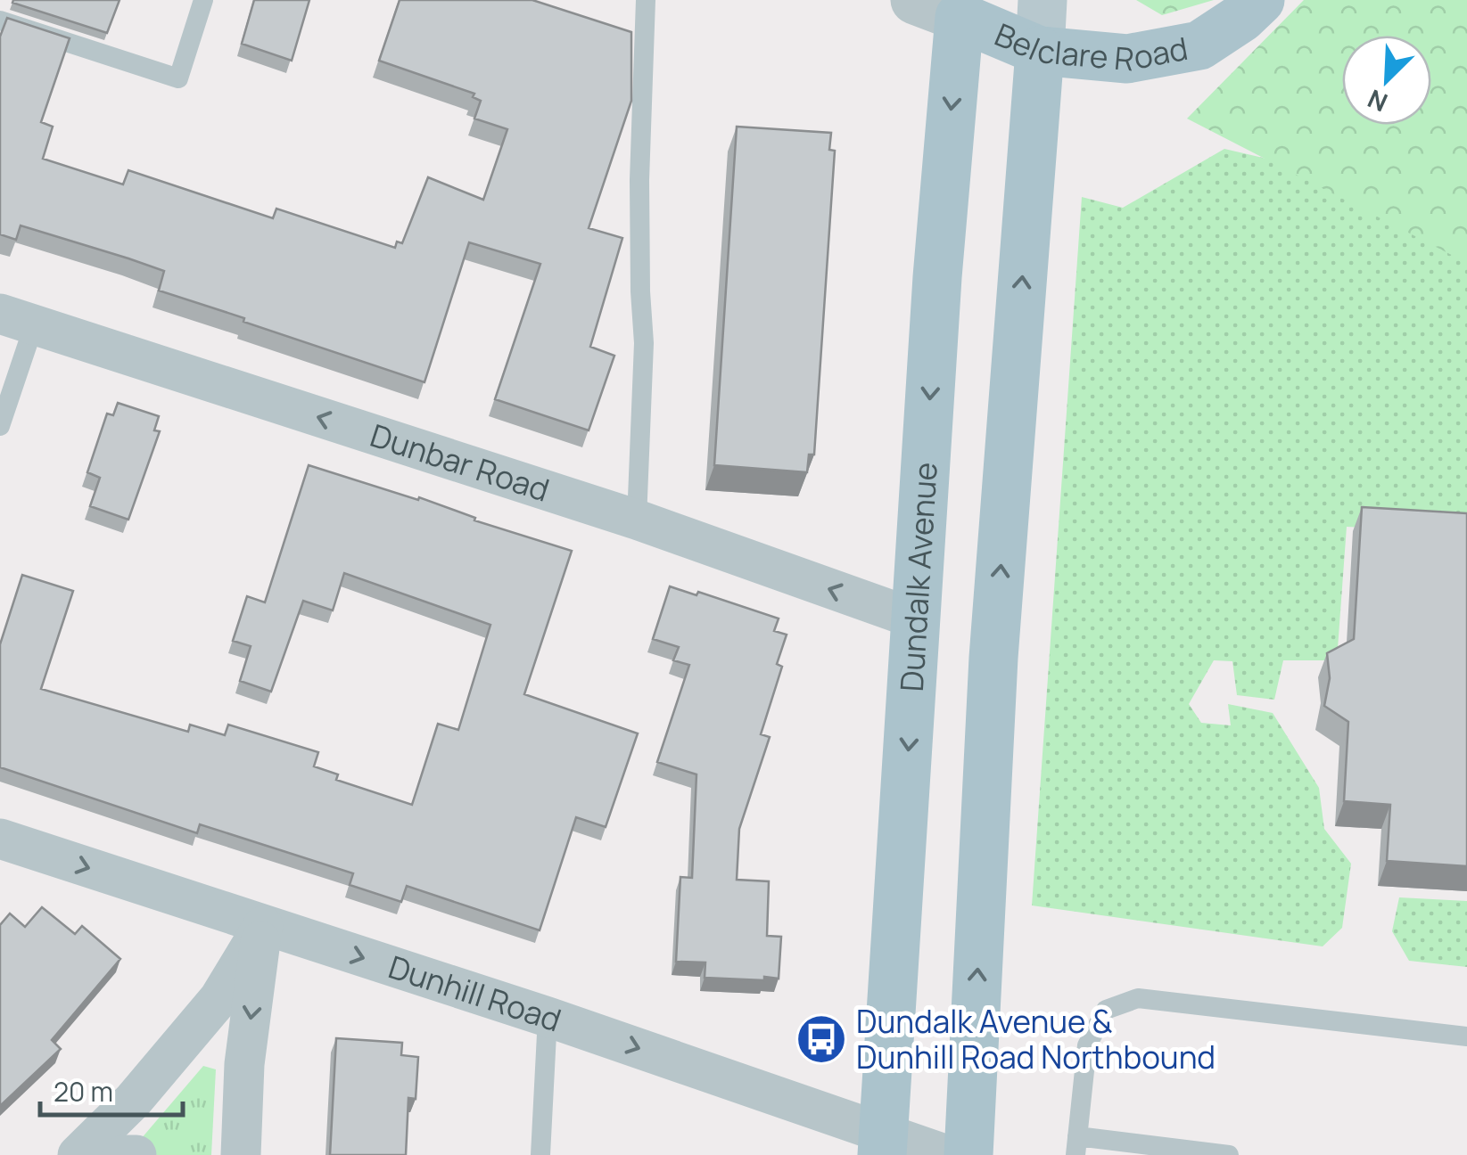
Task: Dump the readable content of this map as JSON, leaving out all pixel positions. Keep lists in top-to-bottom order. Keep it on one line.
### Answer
{"streets":{"main road":["Belclare Road","Dundalk Avenue"],"street":["Dunbar Road","Dunhill Road"]},"crossings":[["Belclare Road","Dundalk Avenue"],["Dunbar Road","Dundalk Avenue"],["Dundalk Avenue","Dunhill Road"]],"one_way":["Dunbar Road","Dunhill Road"],"places":{"bus stop":["Dundalk Avenue & Dunhill Road Northbound"]},"scale_bar":"20 m","north":"bottom left"}
